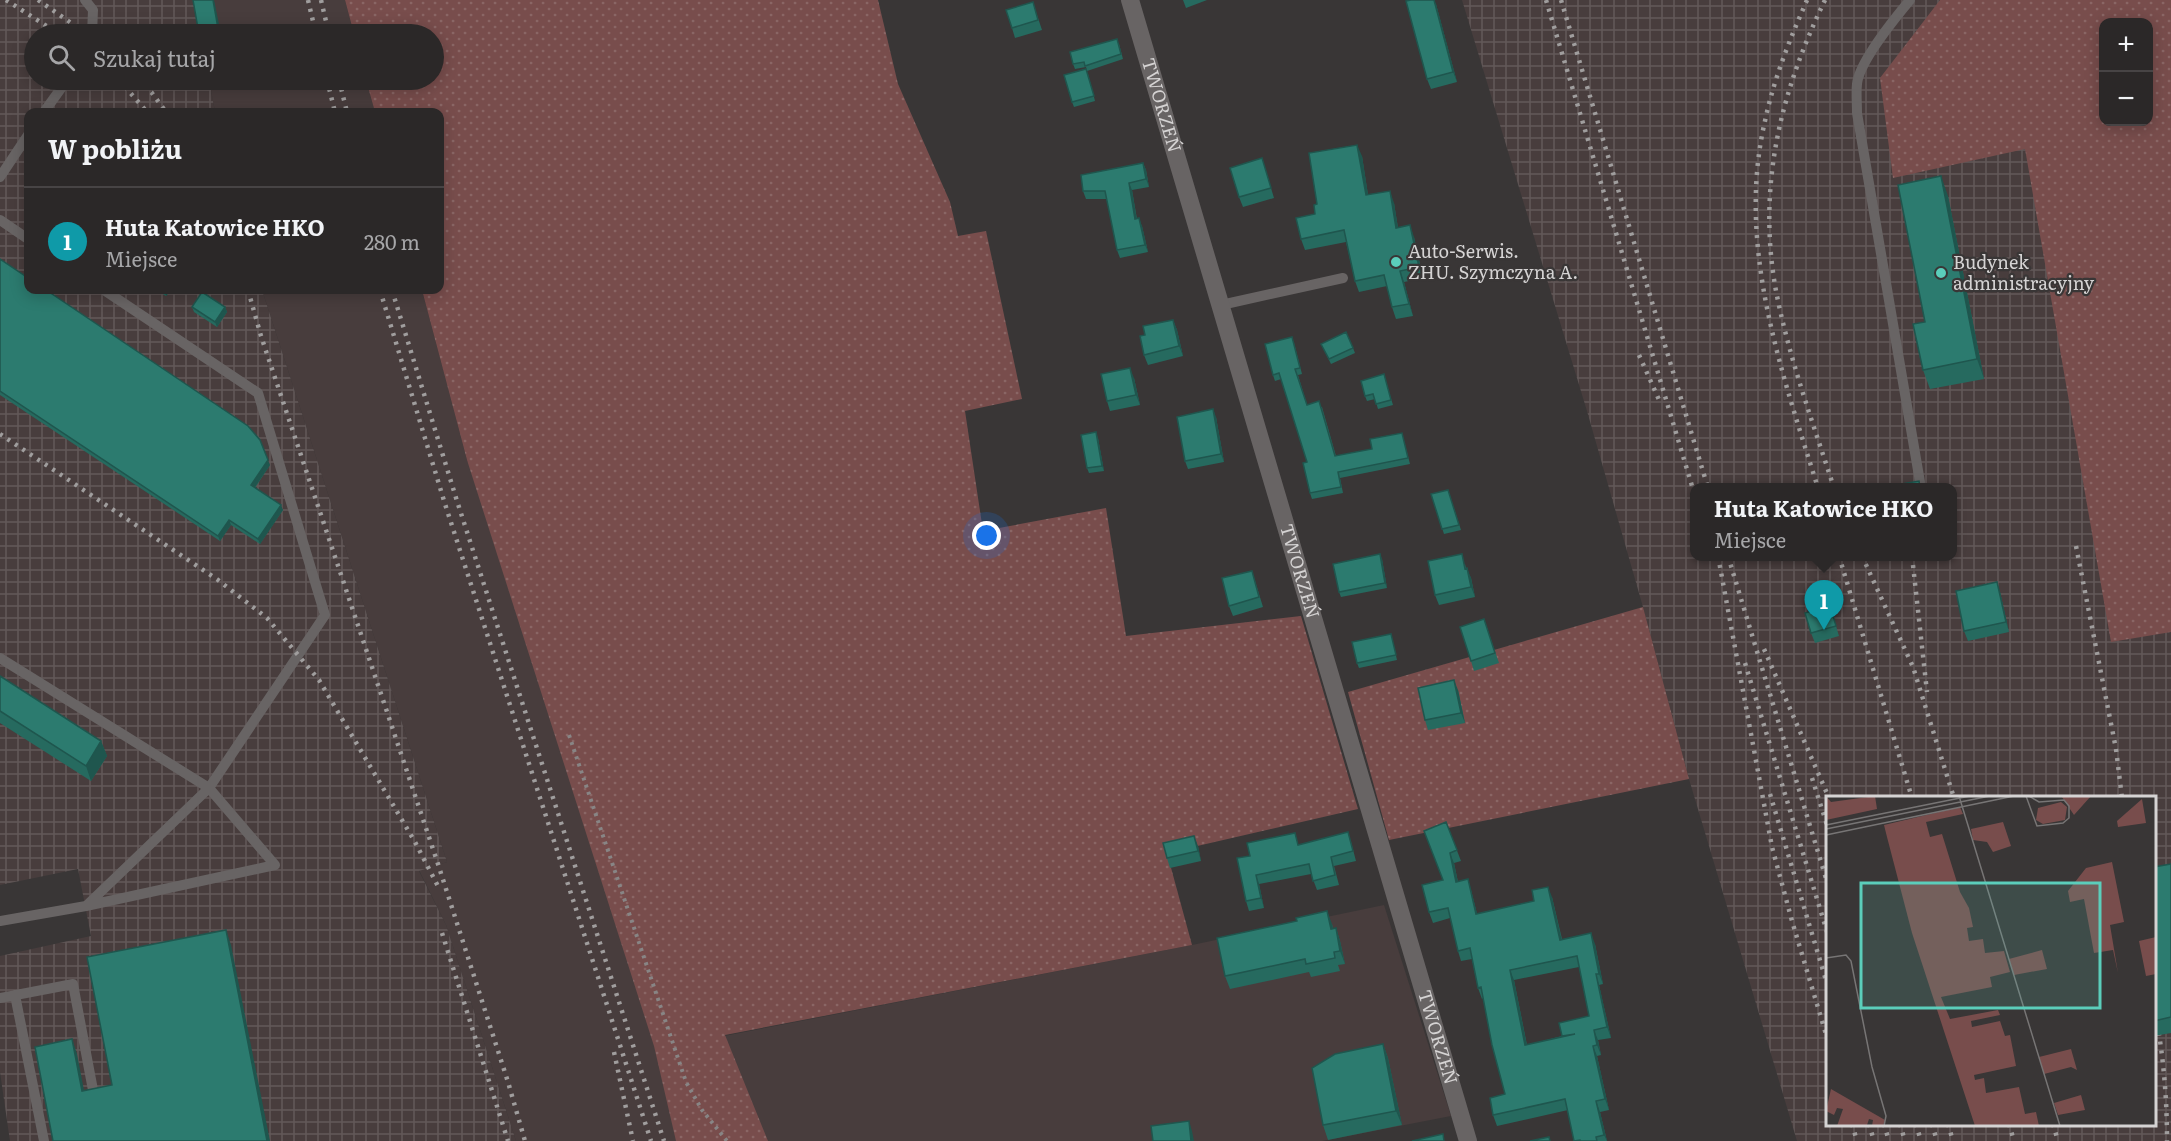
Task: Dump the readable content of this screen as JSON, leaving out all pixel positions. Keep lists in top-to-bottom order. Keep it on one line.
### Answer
{"streets":{"street":["TWORZEŃ"]},"places":["Auto-Serwis. ZHU. Szymczyna A.","Budynek administracyjny"],"page":{"map_buttons":["+","−"],"search":"Szukaj tutaj","heading":"W pobliżu","list":[{"mark":"1","name":"Huta Katowice HKO","note":"Miejsce","value":"280 m"}],"popup":["Huta Katowice HKO","Miejsce"],"pins":"1"}}
